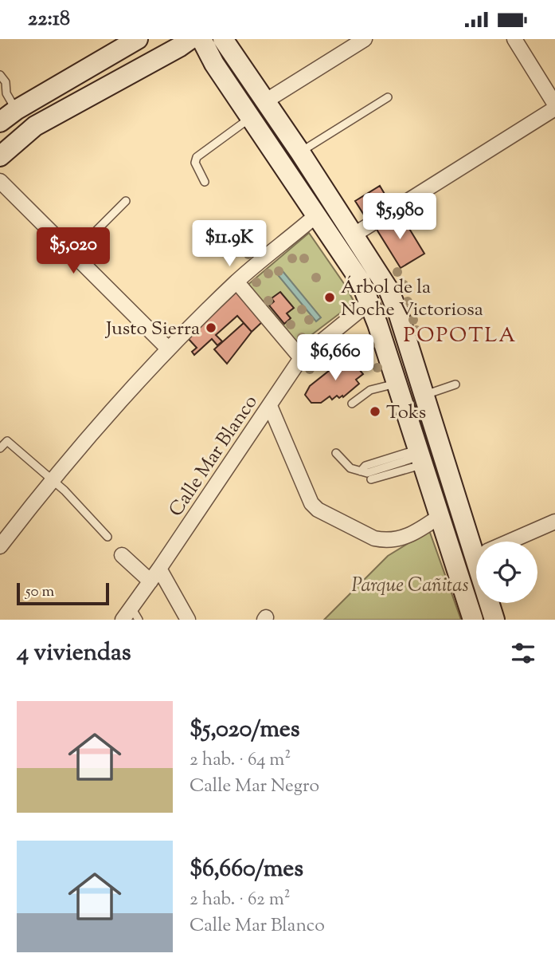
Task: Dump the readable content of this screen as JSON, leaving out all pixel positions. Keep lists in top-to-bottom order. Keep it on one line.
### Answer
{"streets":{"street":["Calle Mar Blanco"]},"districts":["POPOTLA"],"parks":["Parque Cañitas"],"places":["Árbol de la Noche Victoriosa","Justo Sierra","Toks"],"scale_bar":"50 m","page":{"status":"22:18","price":["$5,980","$11.9K","$5,020","$6,660"],"scale":"50 m","heading":"4 viviendas","list":[{"name":"$5,020/mes","note":"2 hab. · 64 m² · Calle Mar Negro"},{"name":"$6,660/mes","note":"2 hab. · 62 m² · Calle Mar Blanco"}]}}
